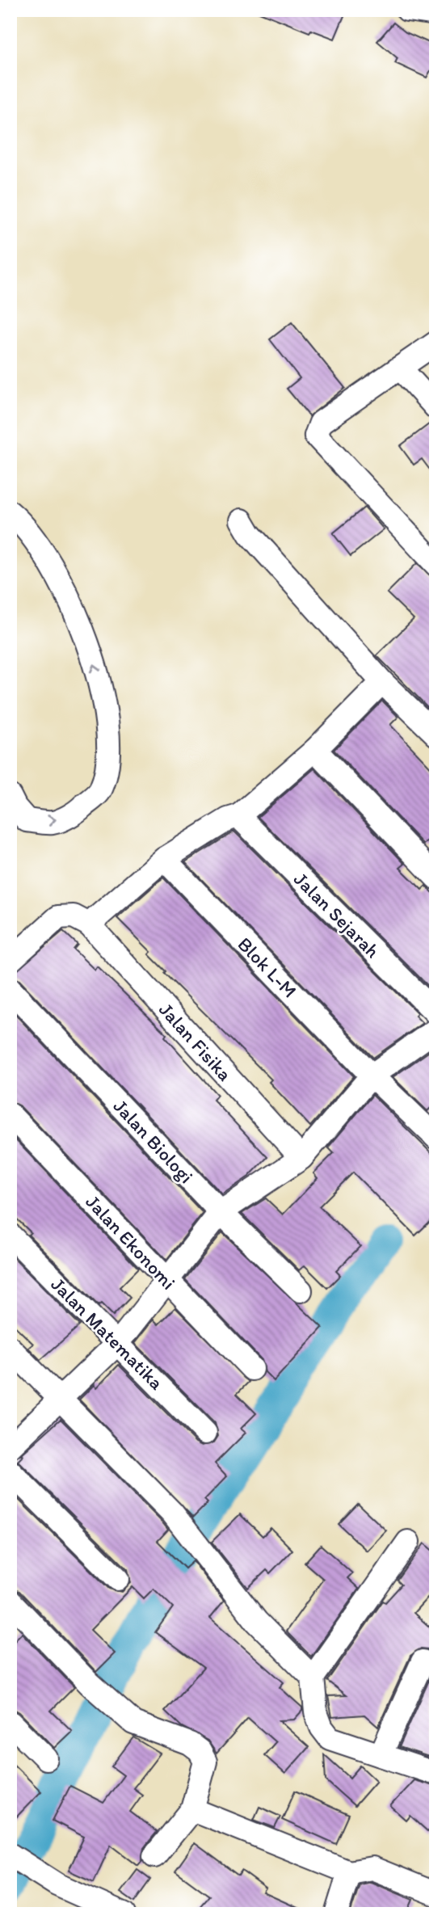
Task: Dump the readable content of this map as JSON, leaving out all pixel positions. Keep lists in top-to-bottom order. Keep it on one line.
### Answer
{"streets":{"street":["Jalan Sejarah","Blok L-M","Jalan Fisika","Jalan Biologi","Jalan Ekonomi","Jalan Matematika"]}}
